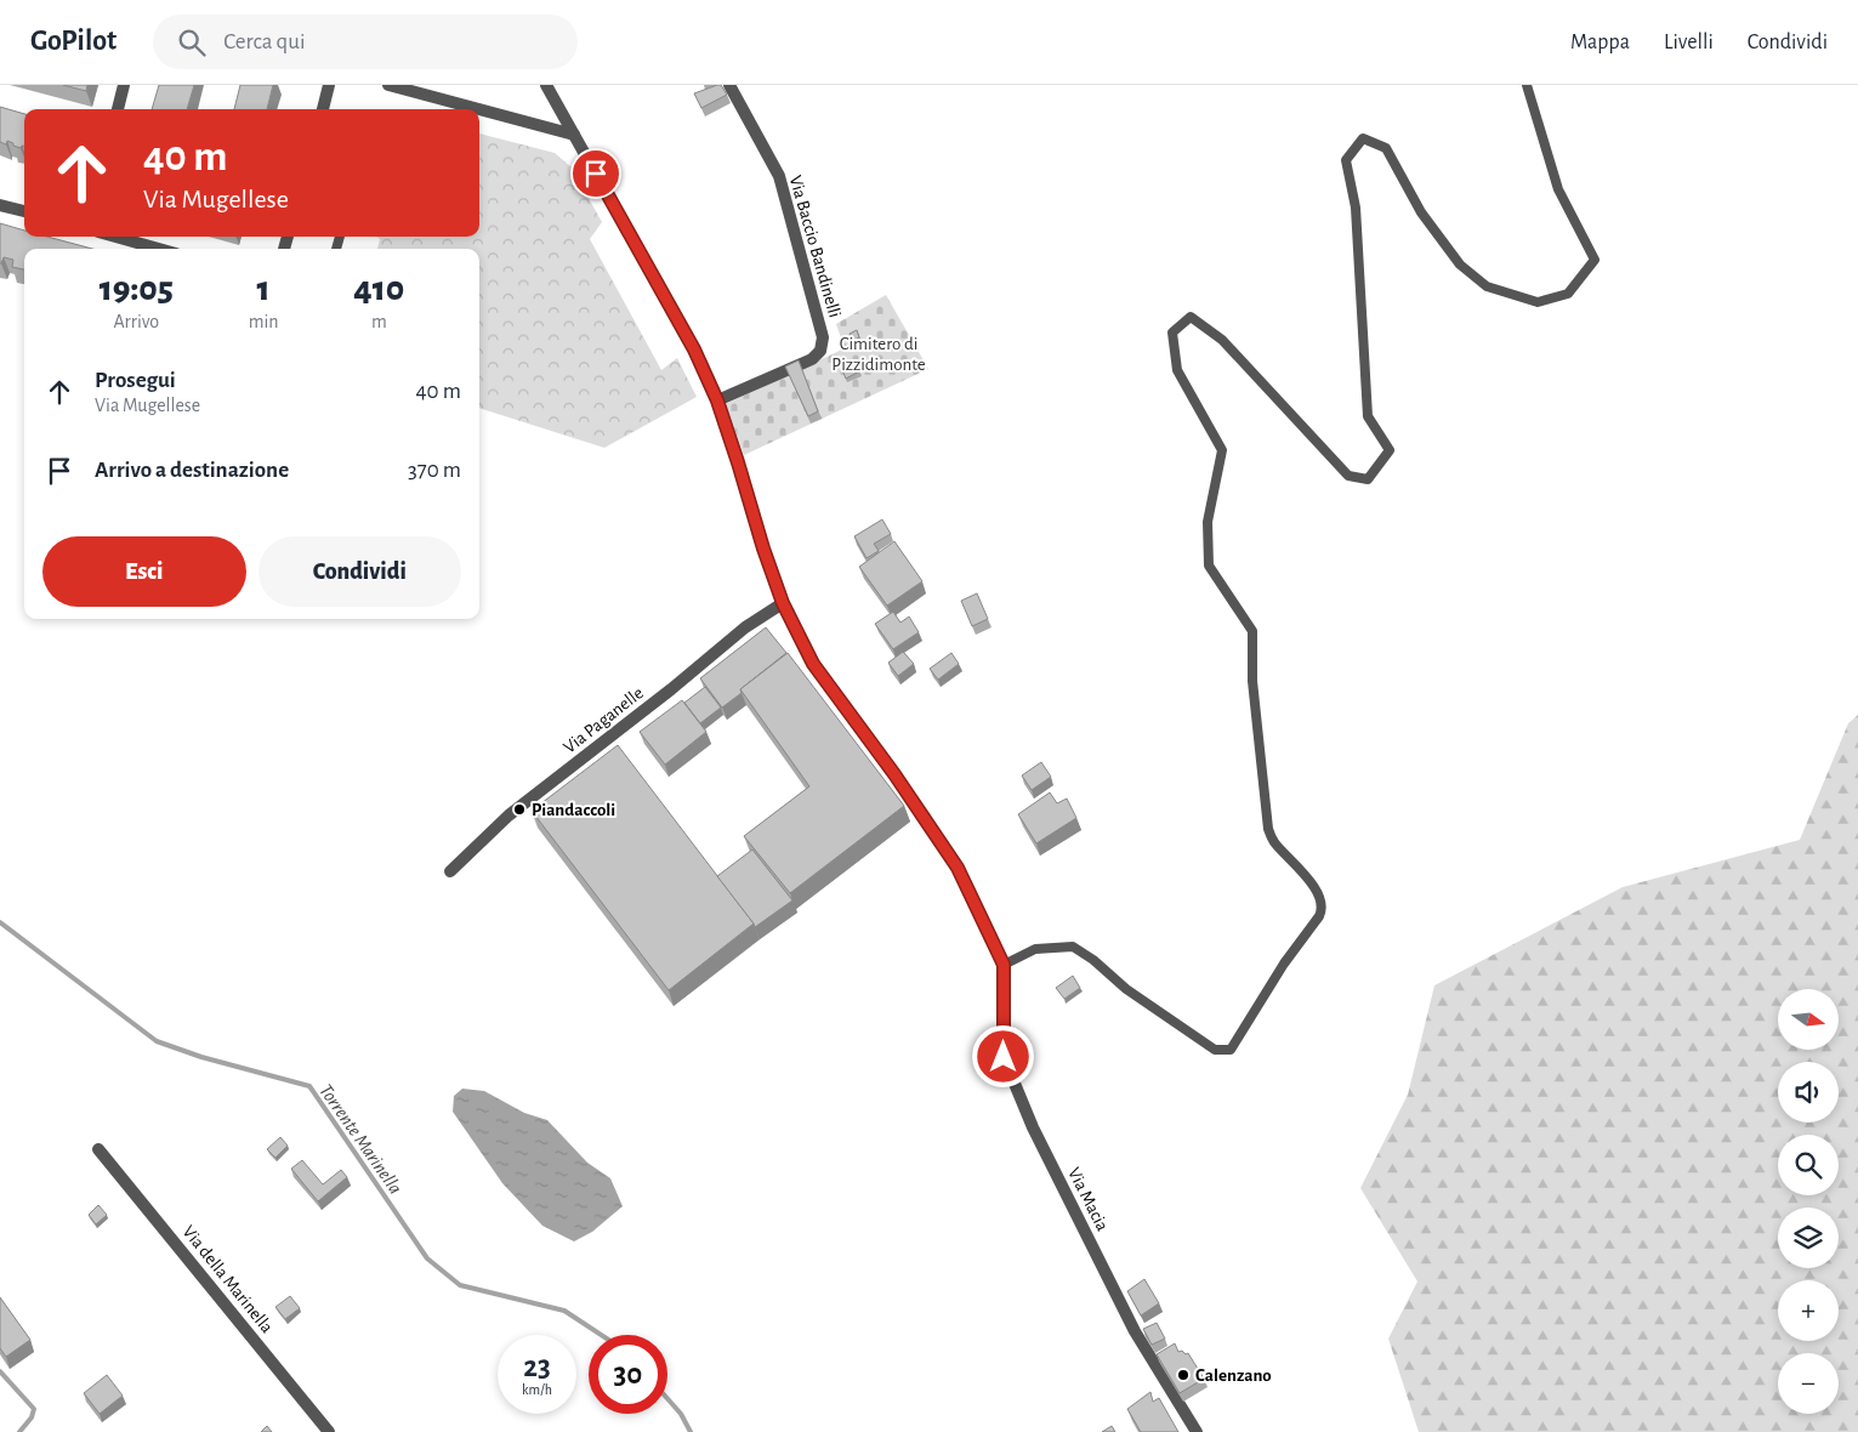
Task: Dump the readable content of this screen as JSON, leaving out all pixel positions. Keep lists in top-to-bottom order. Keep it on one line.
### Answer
{"streets":{"street":["Via Baccio Bandinelli","Via Paganelle","Via Macia","Via della Marinella"]},"water":["Torrente Marinella"],"parks":["Cimitero di Pizzidimonte"],"places":["Piandaccoli","Calenzano"],"north":"right","page":{"header":"GoPilot","search":"Cerca qui","nav":["Mappa","Livelli","Condividi"],"turn":["40 m","Via Mugellese"],"eta":["19:05","Arrivo","1","min","410","m"],"list":[{"name":"Prosegui","note":"Via Mugellese","value":"40 m"},{"name":"Arrivo a destinazione","value":"370 m"}],"buttons":["Esci","Condividi"],"map_buttons":["+","−"],"speed":"23 km/h","limit":"30"}}
